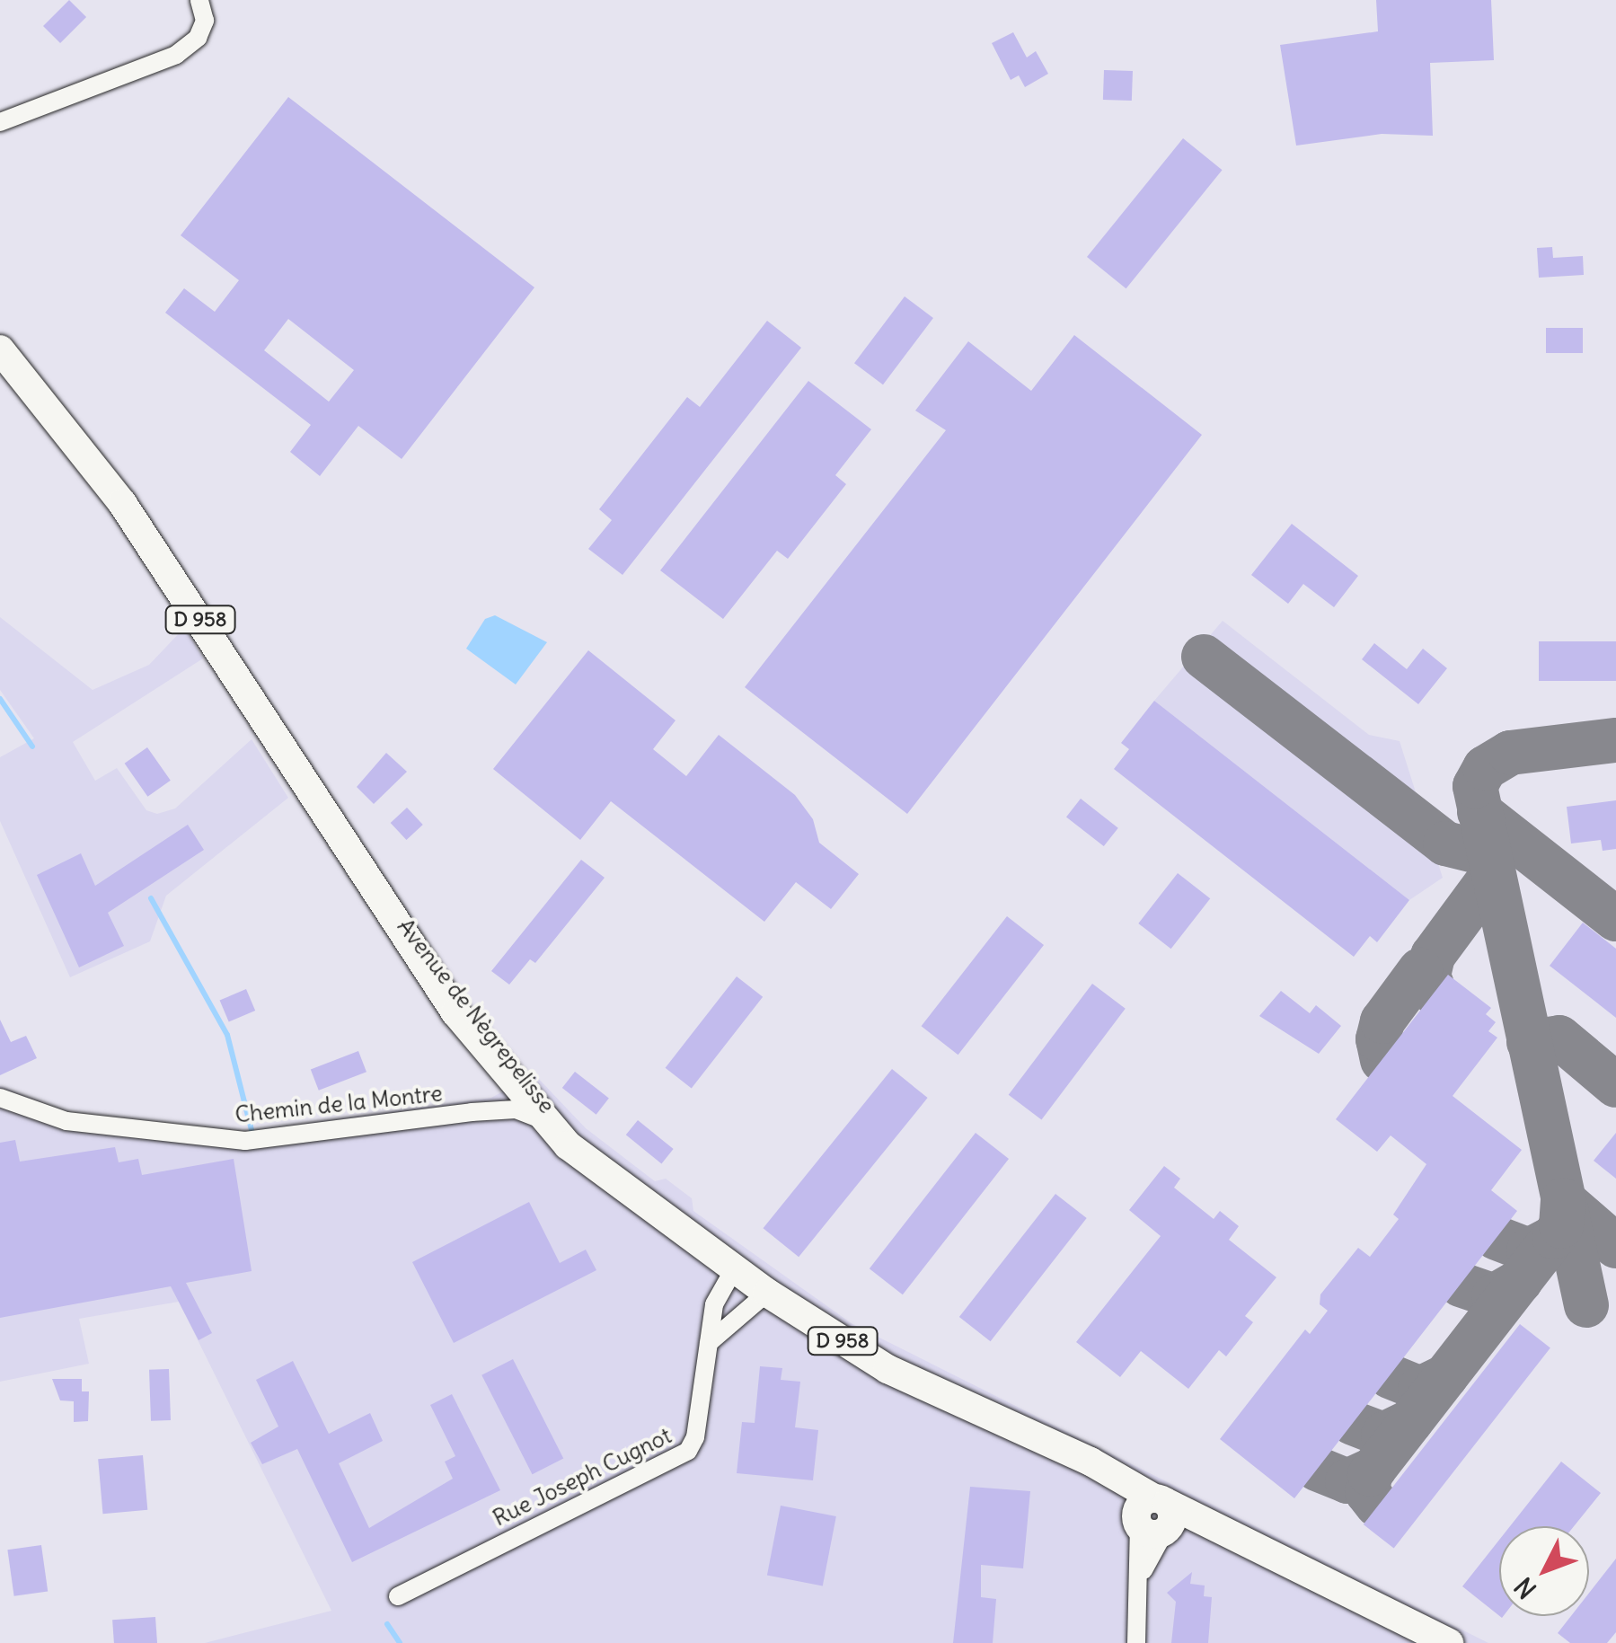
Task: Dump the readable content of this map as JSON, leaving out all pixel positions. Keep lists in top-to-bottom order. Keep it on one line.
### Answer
{"streets":{"main road":["D 958","Avenue de Nègrepelisse"],"street":["Chemin de la Montre","Rue Joseph Cugnot"]},"crossings":[["Avenue de Nègrepelisse","Chemin de la Montre"],["Avenue de Nègrepelisse","Rue Joseph Cugnot"]],"north":"bottom left"}
